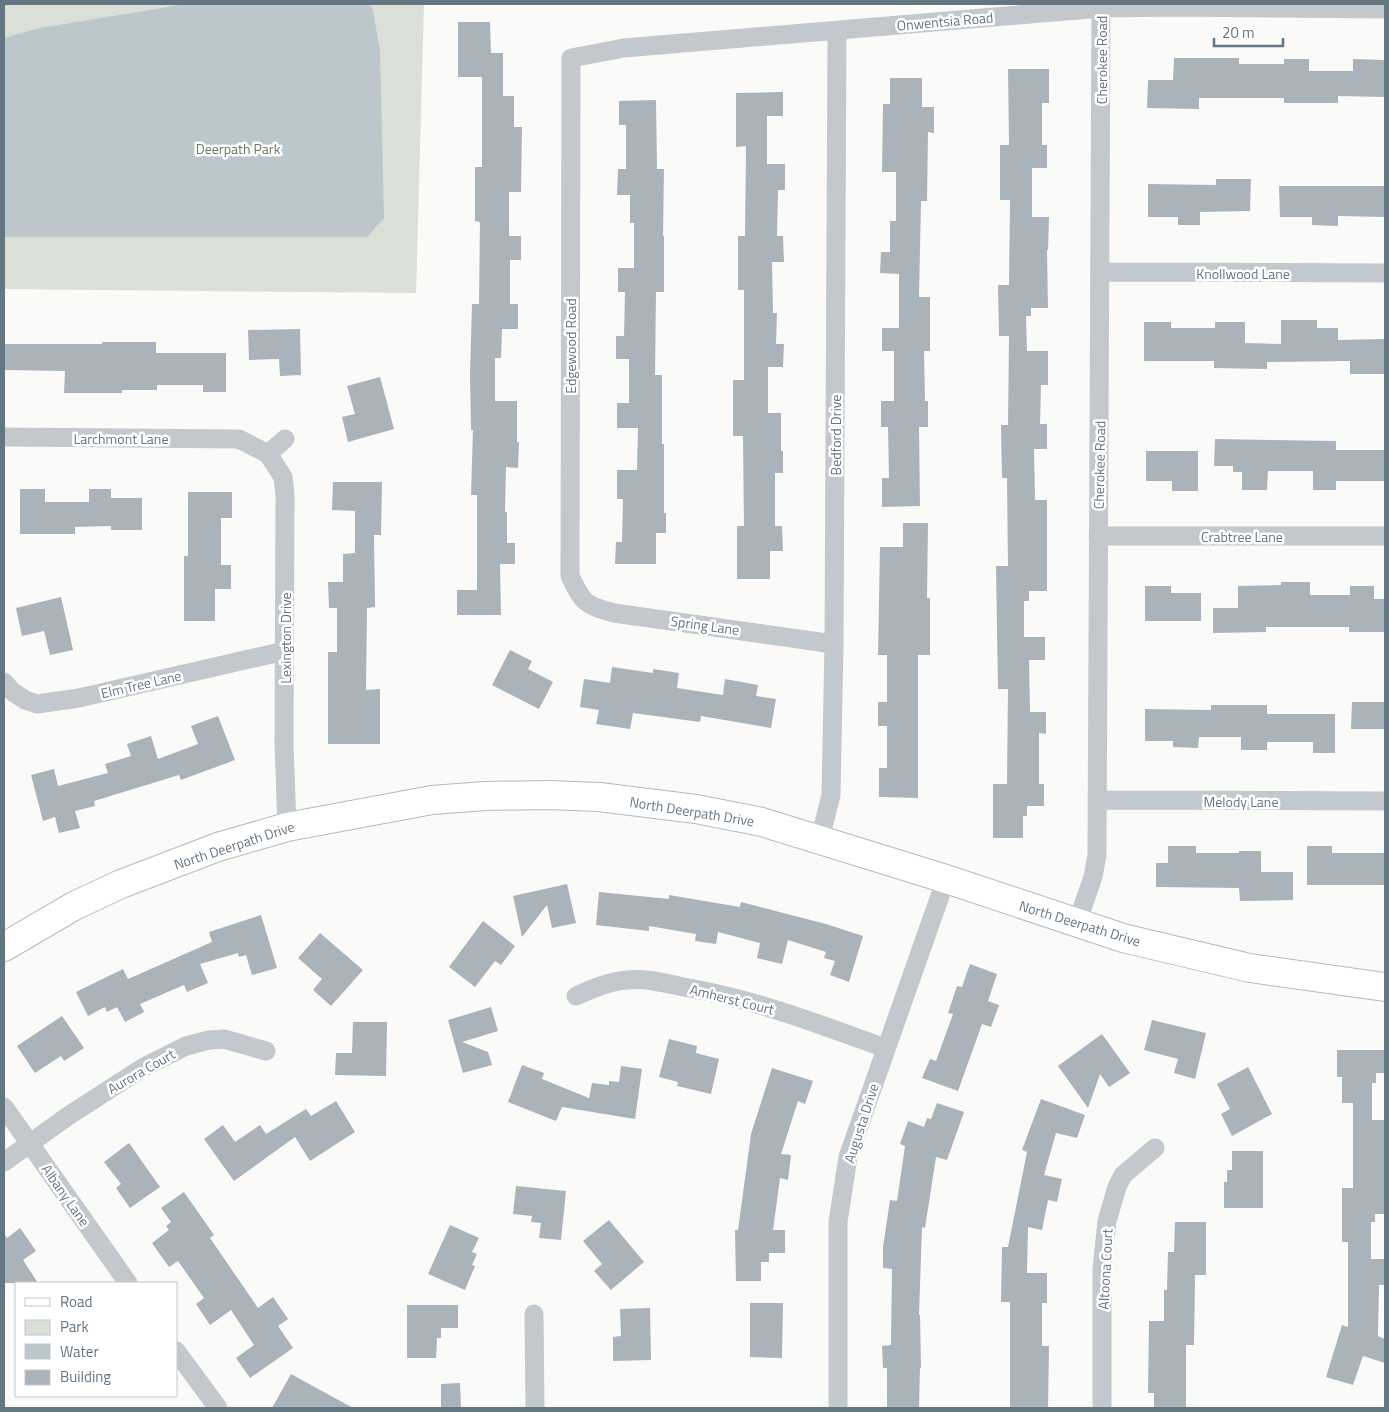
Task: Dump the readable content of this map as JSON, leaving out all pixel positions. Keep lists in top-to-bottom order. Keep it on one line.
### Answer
{"streets":{"street":["Onwentsia Road","Cherokee Road","Knollwood Lane","Edgewood Road","Bedford Drive","Larchmont Lane","Crabtree Lane","Spring Lane","Lexington Drive","Elm Tree Lane","Melody Lane","North Deerpath Drive","Amherst Court","Aurora Court","Augusta Drive","Albany Lane","Altoona Court"]},"crossings":[["Onwentsia Road","Cherokee Road"],["Onwentsia Road","Edgewood Road"],["Onwentsia Road","Bedford Drive"],["Cherokee Road","Knollwood Lane"],["Cherokee Road","Crabtree Lane"],["Cherokee Road","Melody Lane"],["Cherokee Road","North Deerpath Drive"],["Edgewood Road","Spring Lane"],["Bedford Drive","Spring Lane"],["Bedford Drive","North Deerpath Drive"],["Larchmont Lane","Lexington Drive"],["Lexington Drive","Elm Tree Lane"],["Lexington Drive","North Deerpath Drive"],["North Deerpath Drive","Augusta Drive"],["Amherst Court","Augusta Drive"],["Aurora Court","Albany Lane"]],"parks":["Deerpath Park"],"legend":["Road","Park","Water","Building"],"scale_bar":"20 m"}
